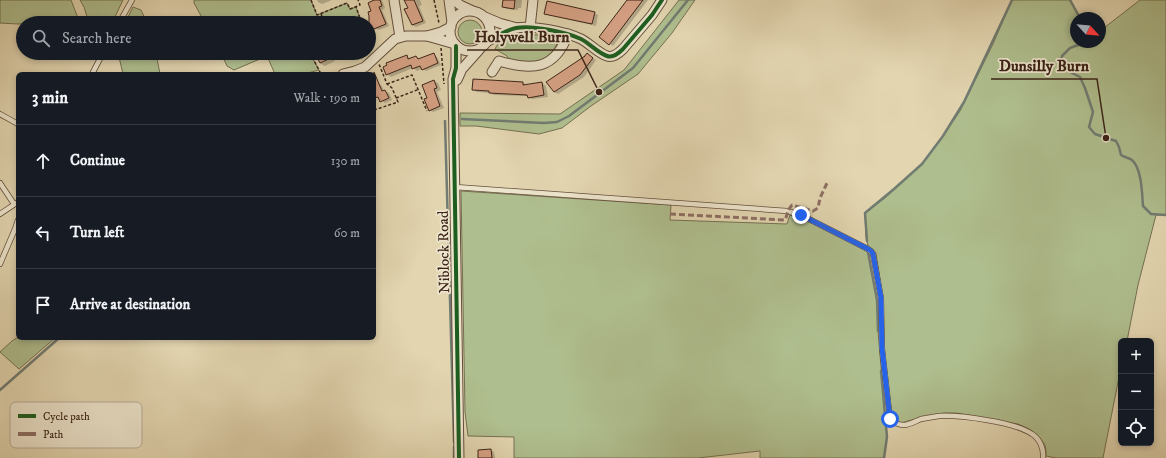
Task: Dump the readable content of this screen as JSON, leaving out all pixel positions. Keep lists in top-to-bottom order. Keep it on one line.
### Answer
{"streets":{"street":["Niblock Road"]},"places":["Holywell Burn","Dunsilly Burn"],"legend":["Cycle path","Path"],"north":"bottom right","page":{"search":"Search here","heading":["3 min","Walk · 190 m"],"list":[["Continue","130 m"],["Turn left","60 m"],"Arrive at destination"],"map_buttons":["+","−"]}}
